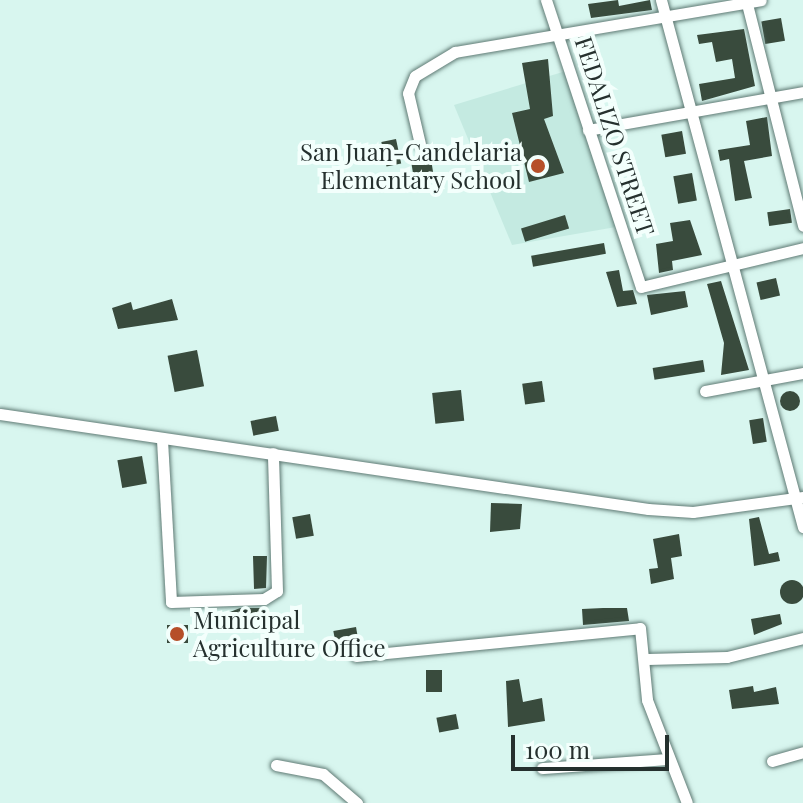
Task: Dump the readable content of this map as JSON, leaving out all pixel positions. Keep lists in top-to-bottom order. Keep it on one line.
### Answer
{"streets":{"street":["FEDALIZO STREET"]},"places":["San Juan-Candelaria Elementary School","Municipal Agriculture Office"],"scale_bar":"100 m"}
